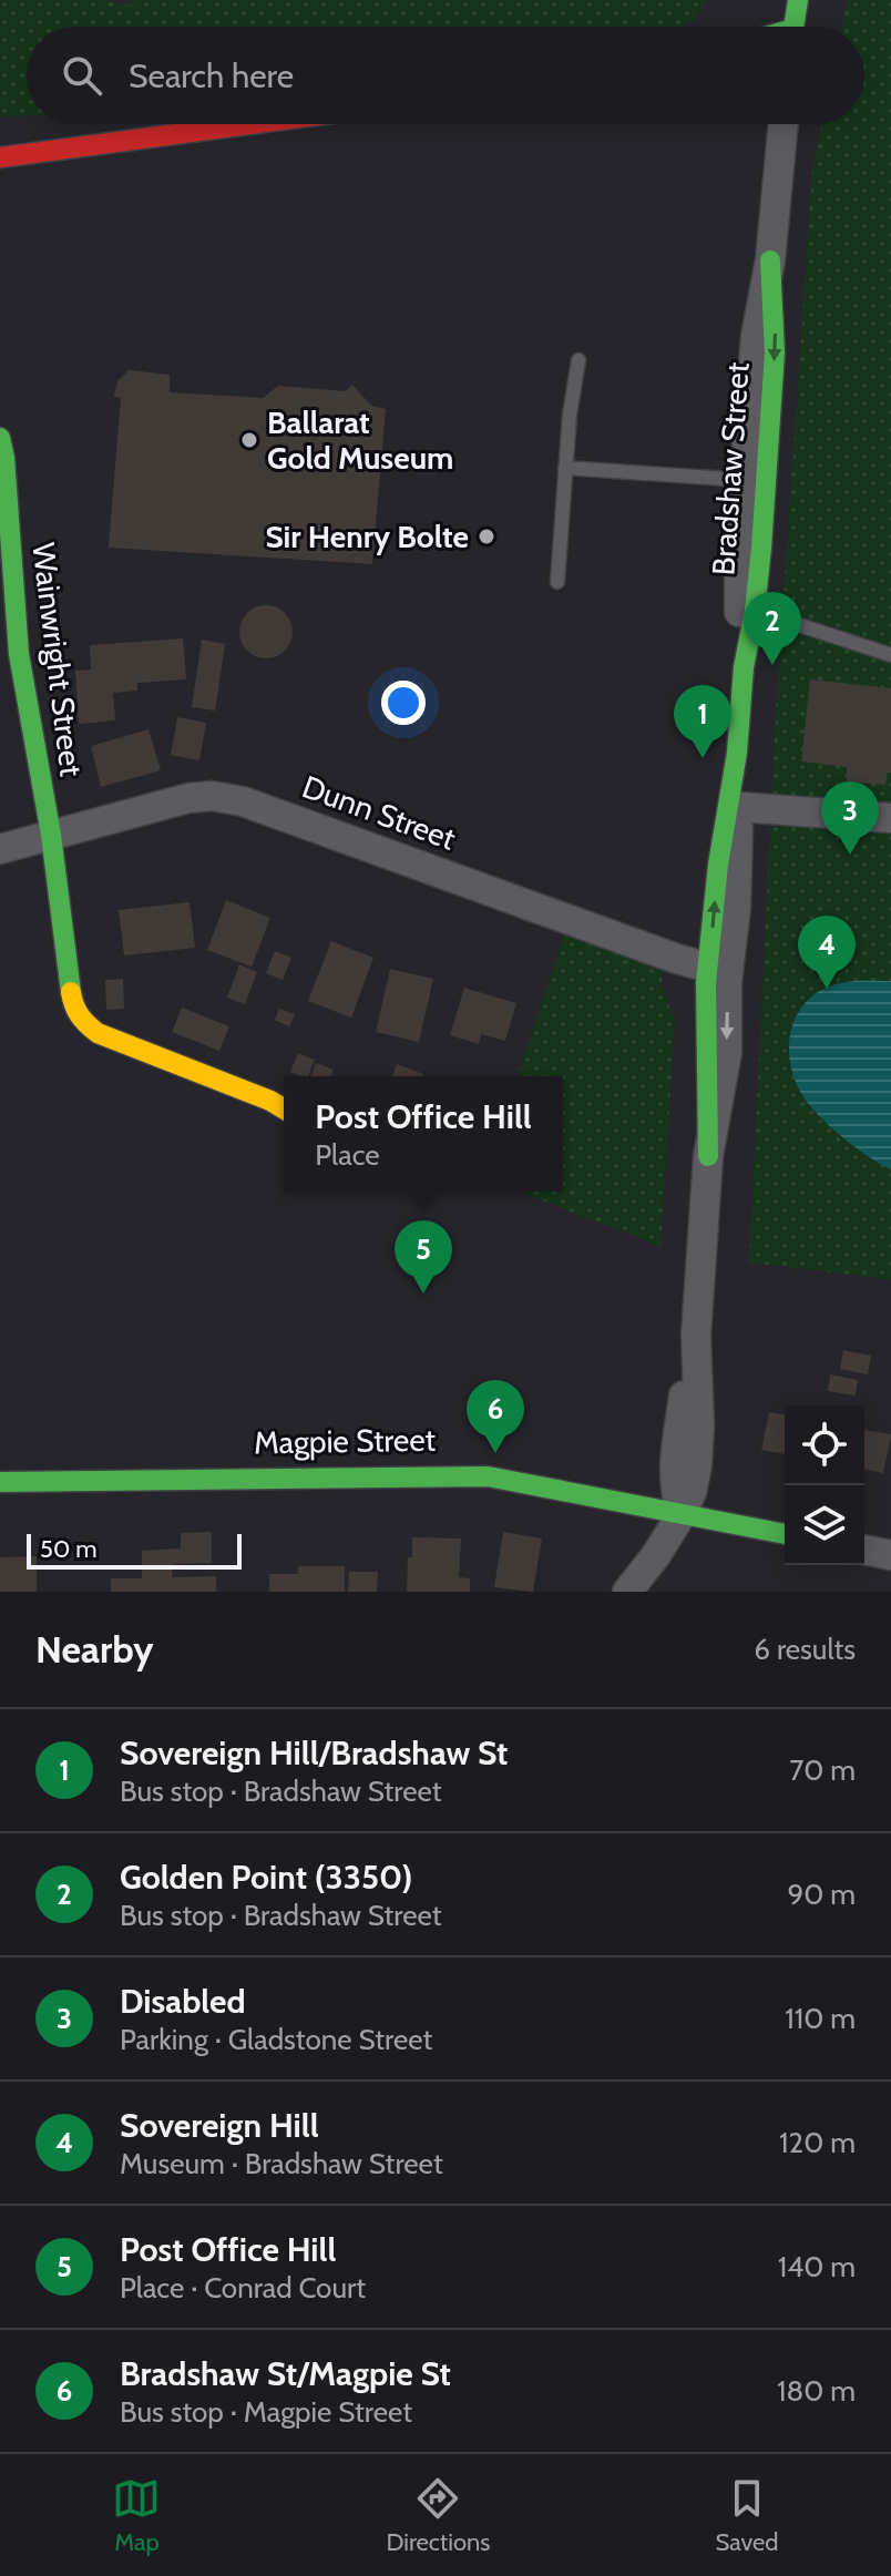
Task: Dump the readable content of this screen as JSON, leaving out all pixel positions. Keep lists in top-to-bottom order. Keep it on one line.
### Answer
{"streets":{"street":["Bradshaw Street","Wainwright Street","Dunn Street","Magpie Street"]},"crossings":[["Bradshaw Street","Dunn Street"],["Bradshaw Street","Magpie Street"],["Wainwright Street","Dunn Street"]],"places":["Ballarat Gold Museum","Sir Henry Bolte"],"scale_bar":"50 m","page":{"search":"Search here","pins":["2","1","3","4","5","6"],"popup":["Post Office Hill","Place"],"scale":"50 m","heading":["Nearby","6 results"],"list":[{"mark":"1","name":"Sovereign Hill/Bradshaw St","note":"Bus stop · Bradshaw Street","value":"70 m"},{"mark":"2","name":"Golden Point (3350)","note":"Bus stop · Bradshaw Street","value":"90 m"},{"mark":"3","name":"Disabled","note":"Parking · Gladstone Street","value":"110 m"},{"mark":"4","name":"Sovereign Hill","note":"Museum · Bradshaw Street","value":"120 m"},{"mark":"5","name":"Post Office Hill","note":"Place · Conrad Court","value":"140 m"},{"mark":"6","name":"Bradshaw St/Magpie St","note":"Bus stop · Magpie Street","value":"180 m"}],"nav":["Map","Directions","Saved"]}}
